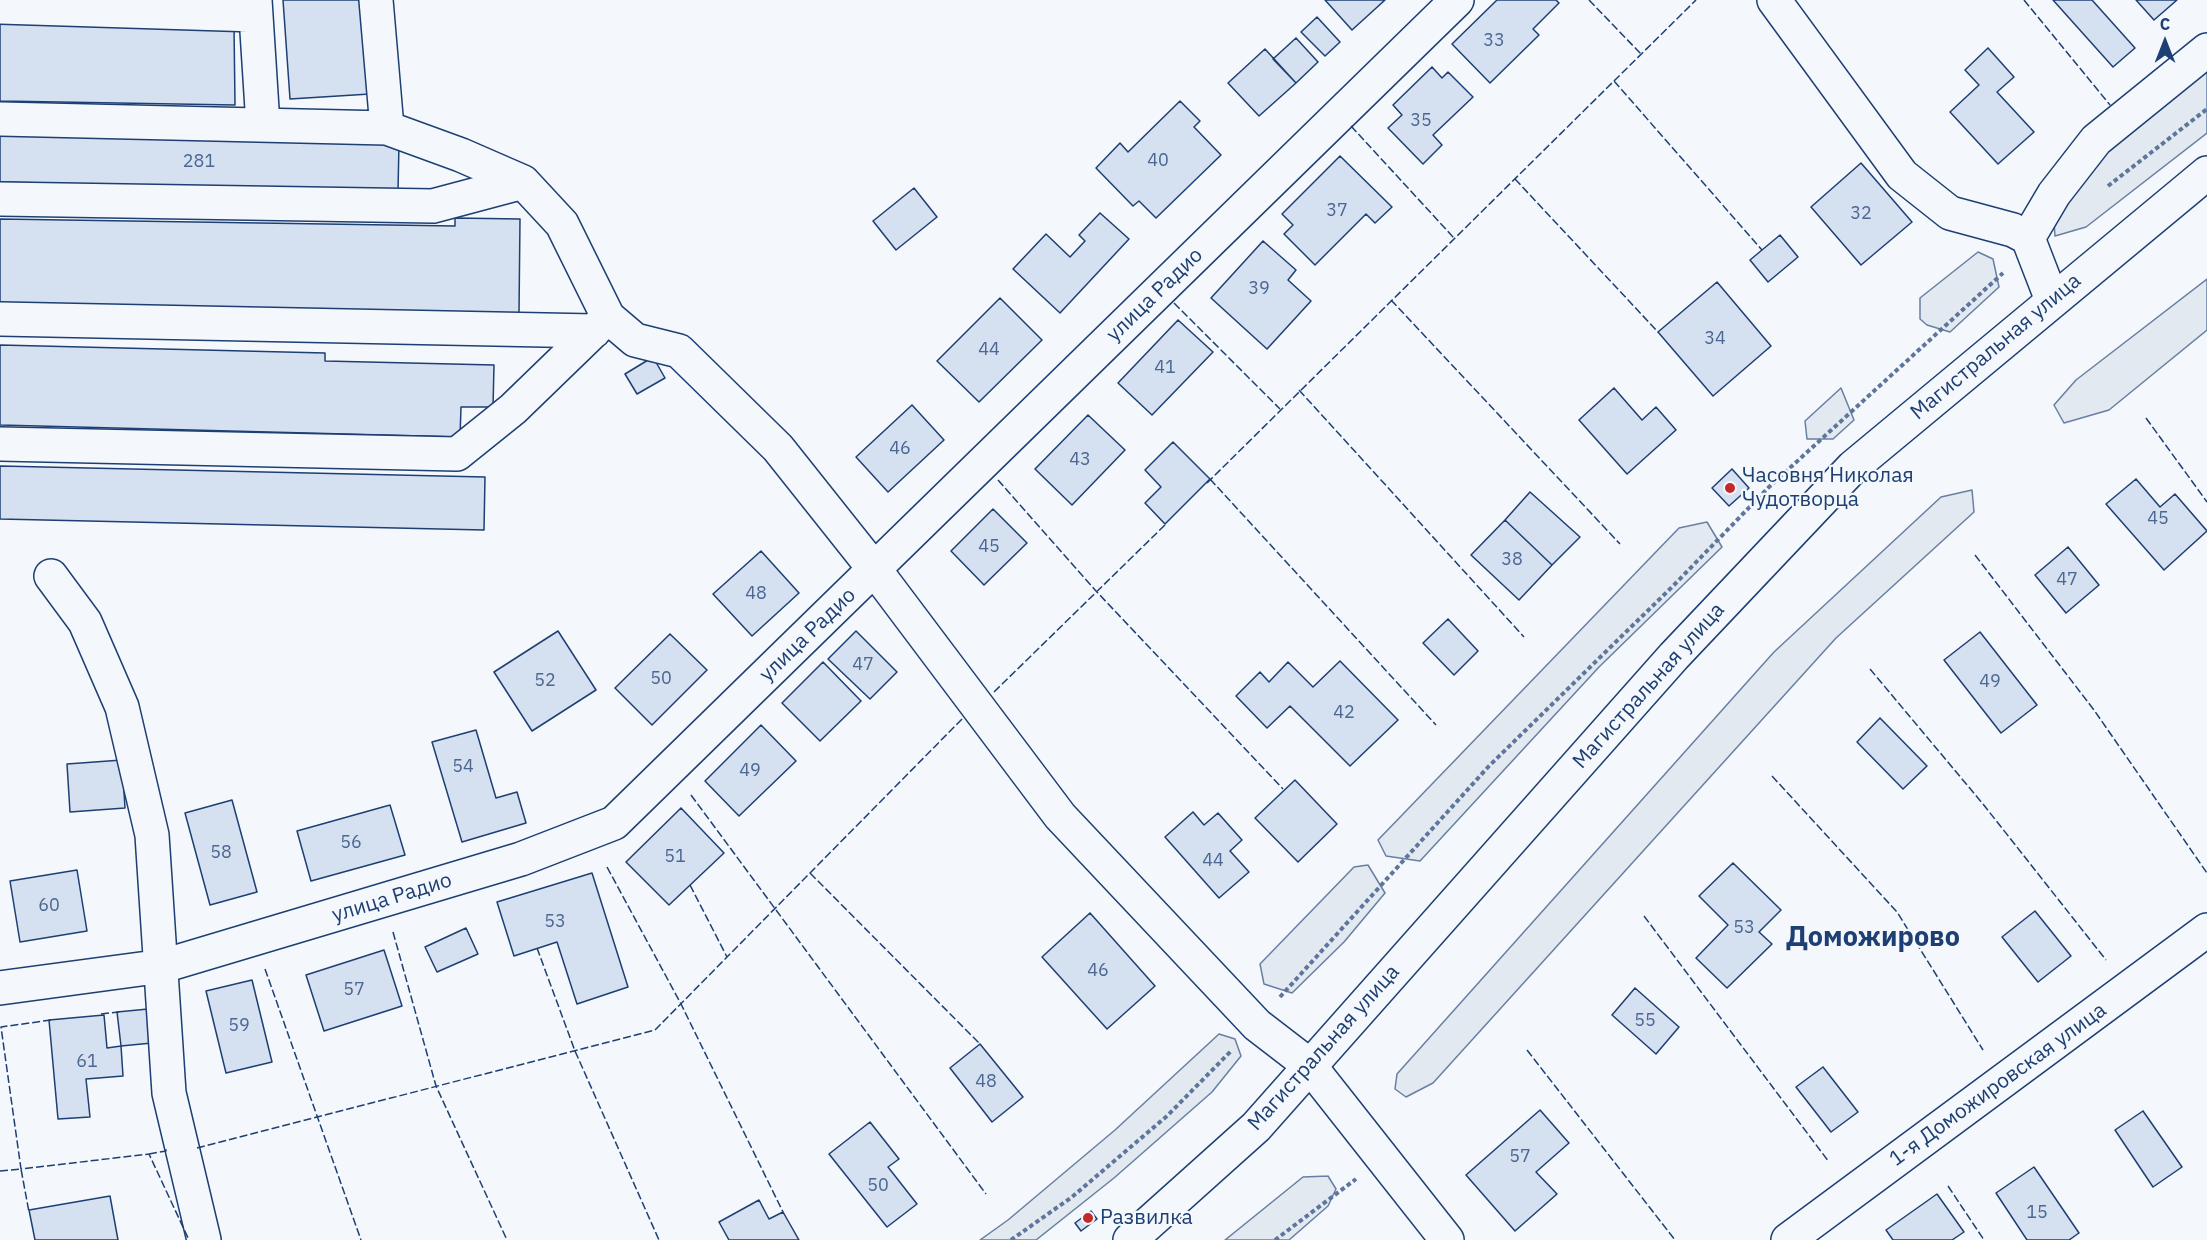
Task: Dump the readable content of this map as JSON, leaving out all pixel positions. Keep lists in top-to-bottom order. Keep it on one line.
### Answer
{"streets":{"street":["улица Радио","Магистральная улица","1-я Доможировская улица"]},"districts":["Доможирово"],"places":["Часовня Николая Чудотворца","Развилка"],"house_numbers":["33","35","40","281","37","32","39","34","44","41","46","43","45","45","38","47","48","47","50","52","49","42","54","49","56","58","51","44","60","53","53","46","57","55","59","61","48","57","50","15"],"north":"top"}
